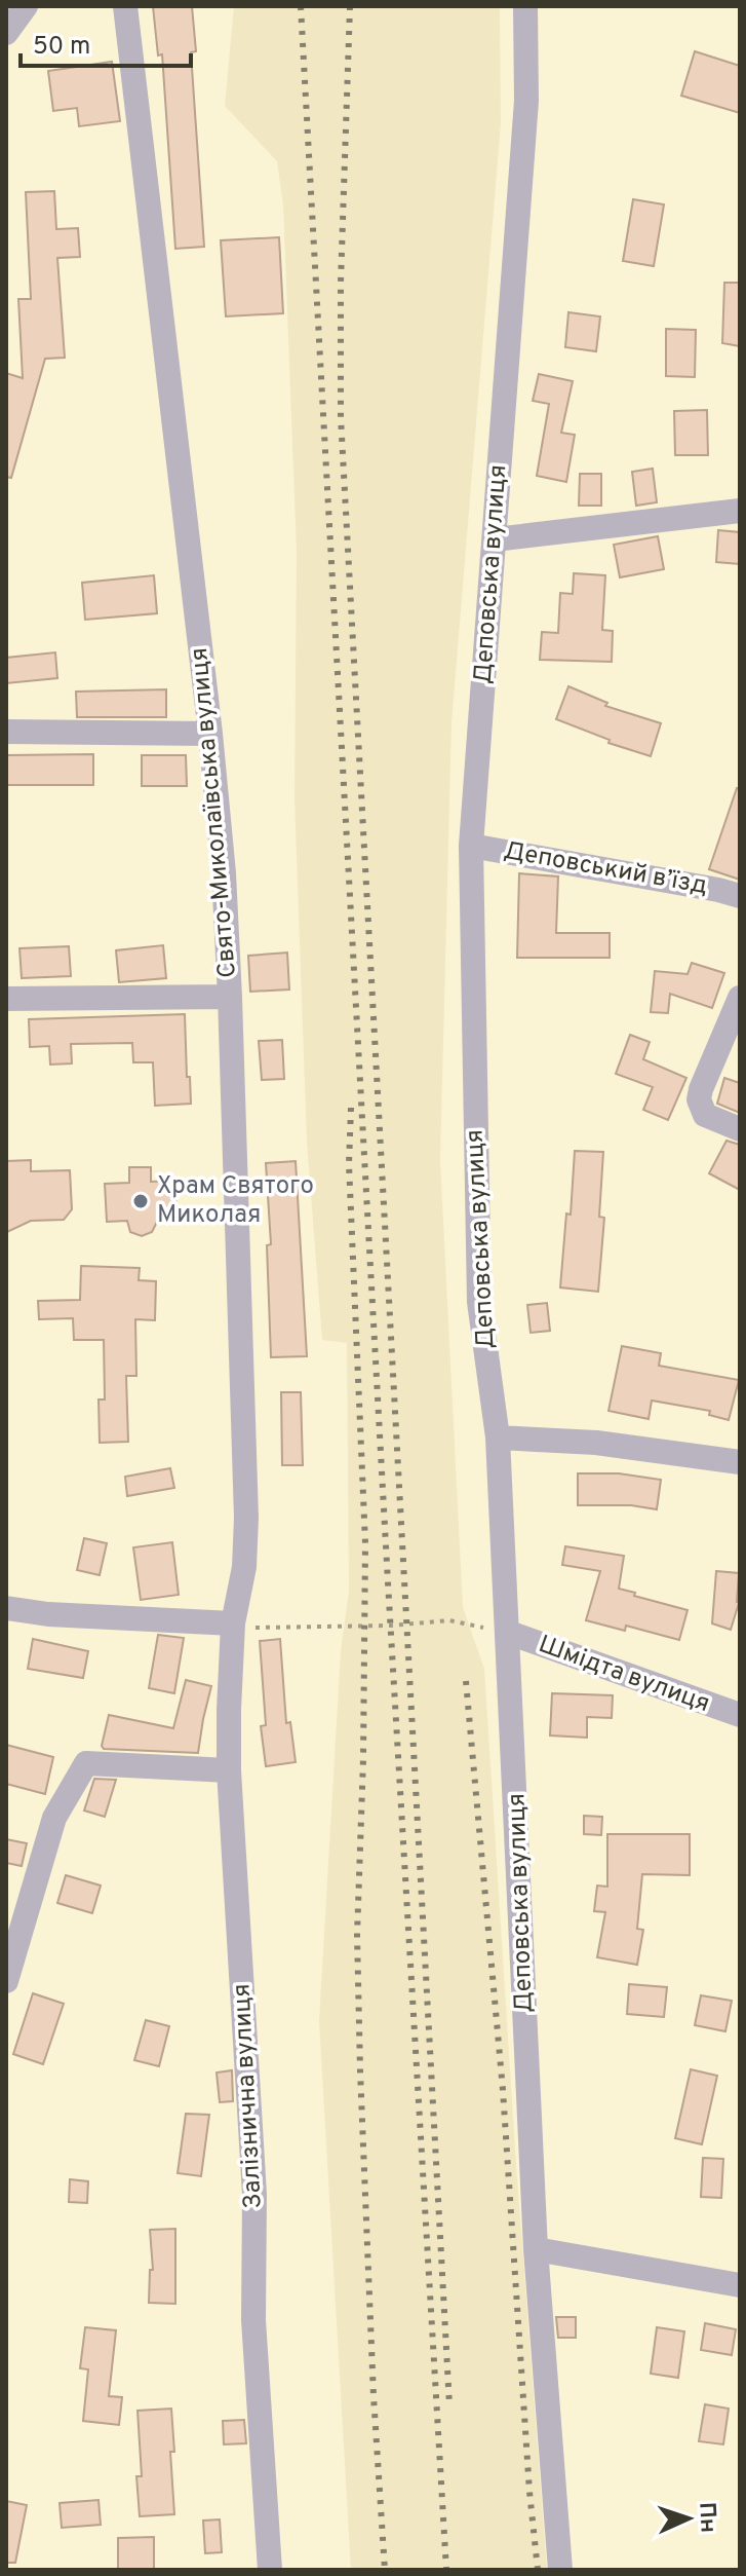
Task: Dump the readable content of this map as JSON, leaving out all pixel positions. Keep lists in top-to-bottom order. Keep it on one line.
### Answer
{"streets":{"street":["Деповська вулиця","Свято-Миколаївська вулиця","Деповський в’їзд","Шмідта вулиця","Залізнична вулиця"]},"crossings":[["Деповська вулиця","Деповський в’їзд"],["Деповська вулиця","Шмідта вулиця"],["Свято-Миколаївська вулиця","Залізнична вулиця"]],"places":["Храм Святого Миколая"],"scale_bar":"50 m","north":"right"}
